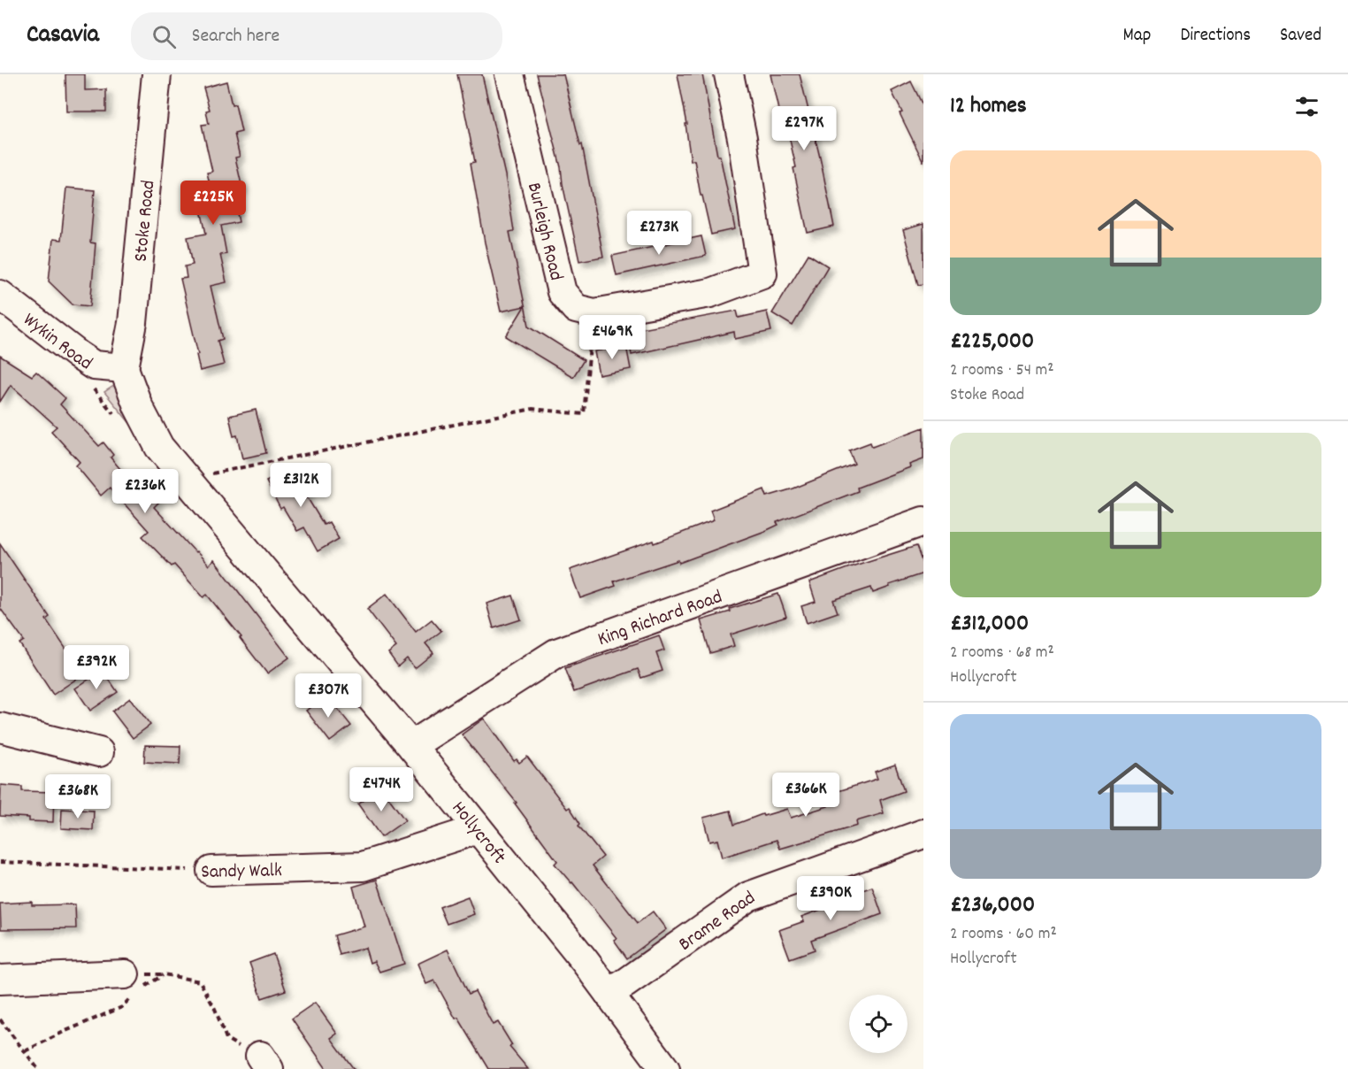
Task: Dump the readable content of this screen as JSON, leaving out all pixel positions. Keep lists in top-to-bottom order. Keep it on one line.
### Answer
{"streets":{"street":["Stoke Road","Burleigh Road","Wykin Road","King Richard Road","Hollycroft","Sandy Walk","Brame Road"]},"crossings":[["Stoke Road","Wykin Road"],["Stoke Road","Hollycroft"],["Wykin Road","Hollycroft"],["King Richard Road","Hollycroft"],["Hollycroft","Sandy Walk"],["Hollycroft","Brame Road"]],"page":{"header":"Casavia","search":"Search here","nav":["Map","Directions","Saved"],"heading":"12 homes","price":["£297K","£225K","£273K","£469K","£312K","£236K","£392K","£307K","£474K","£366K","£368K","£390K"],"list":[{"name":"£225,000","note":"2 rooms · 54 m² · Stoke Road"},{"name":"£312,000","note":"2 rooms · 68 m² · Hollycroft"},{"name":"£236,000","note":"2 rooms · 60 m² · Hollycroft"}]}}
